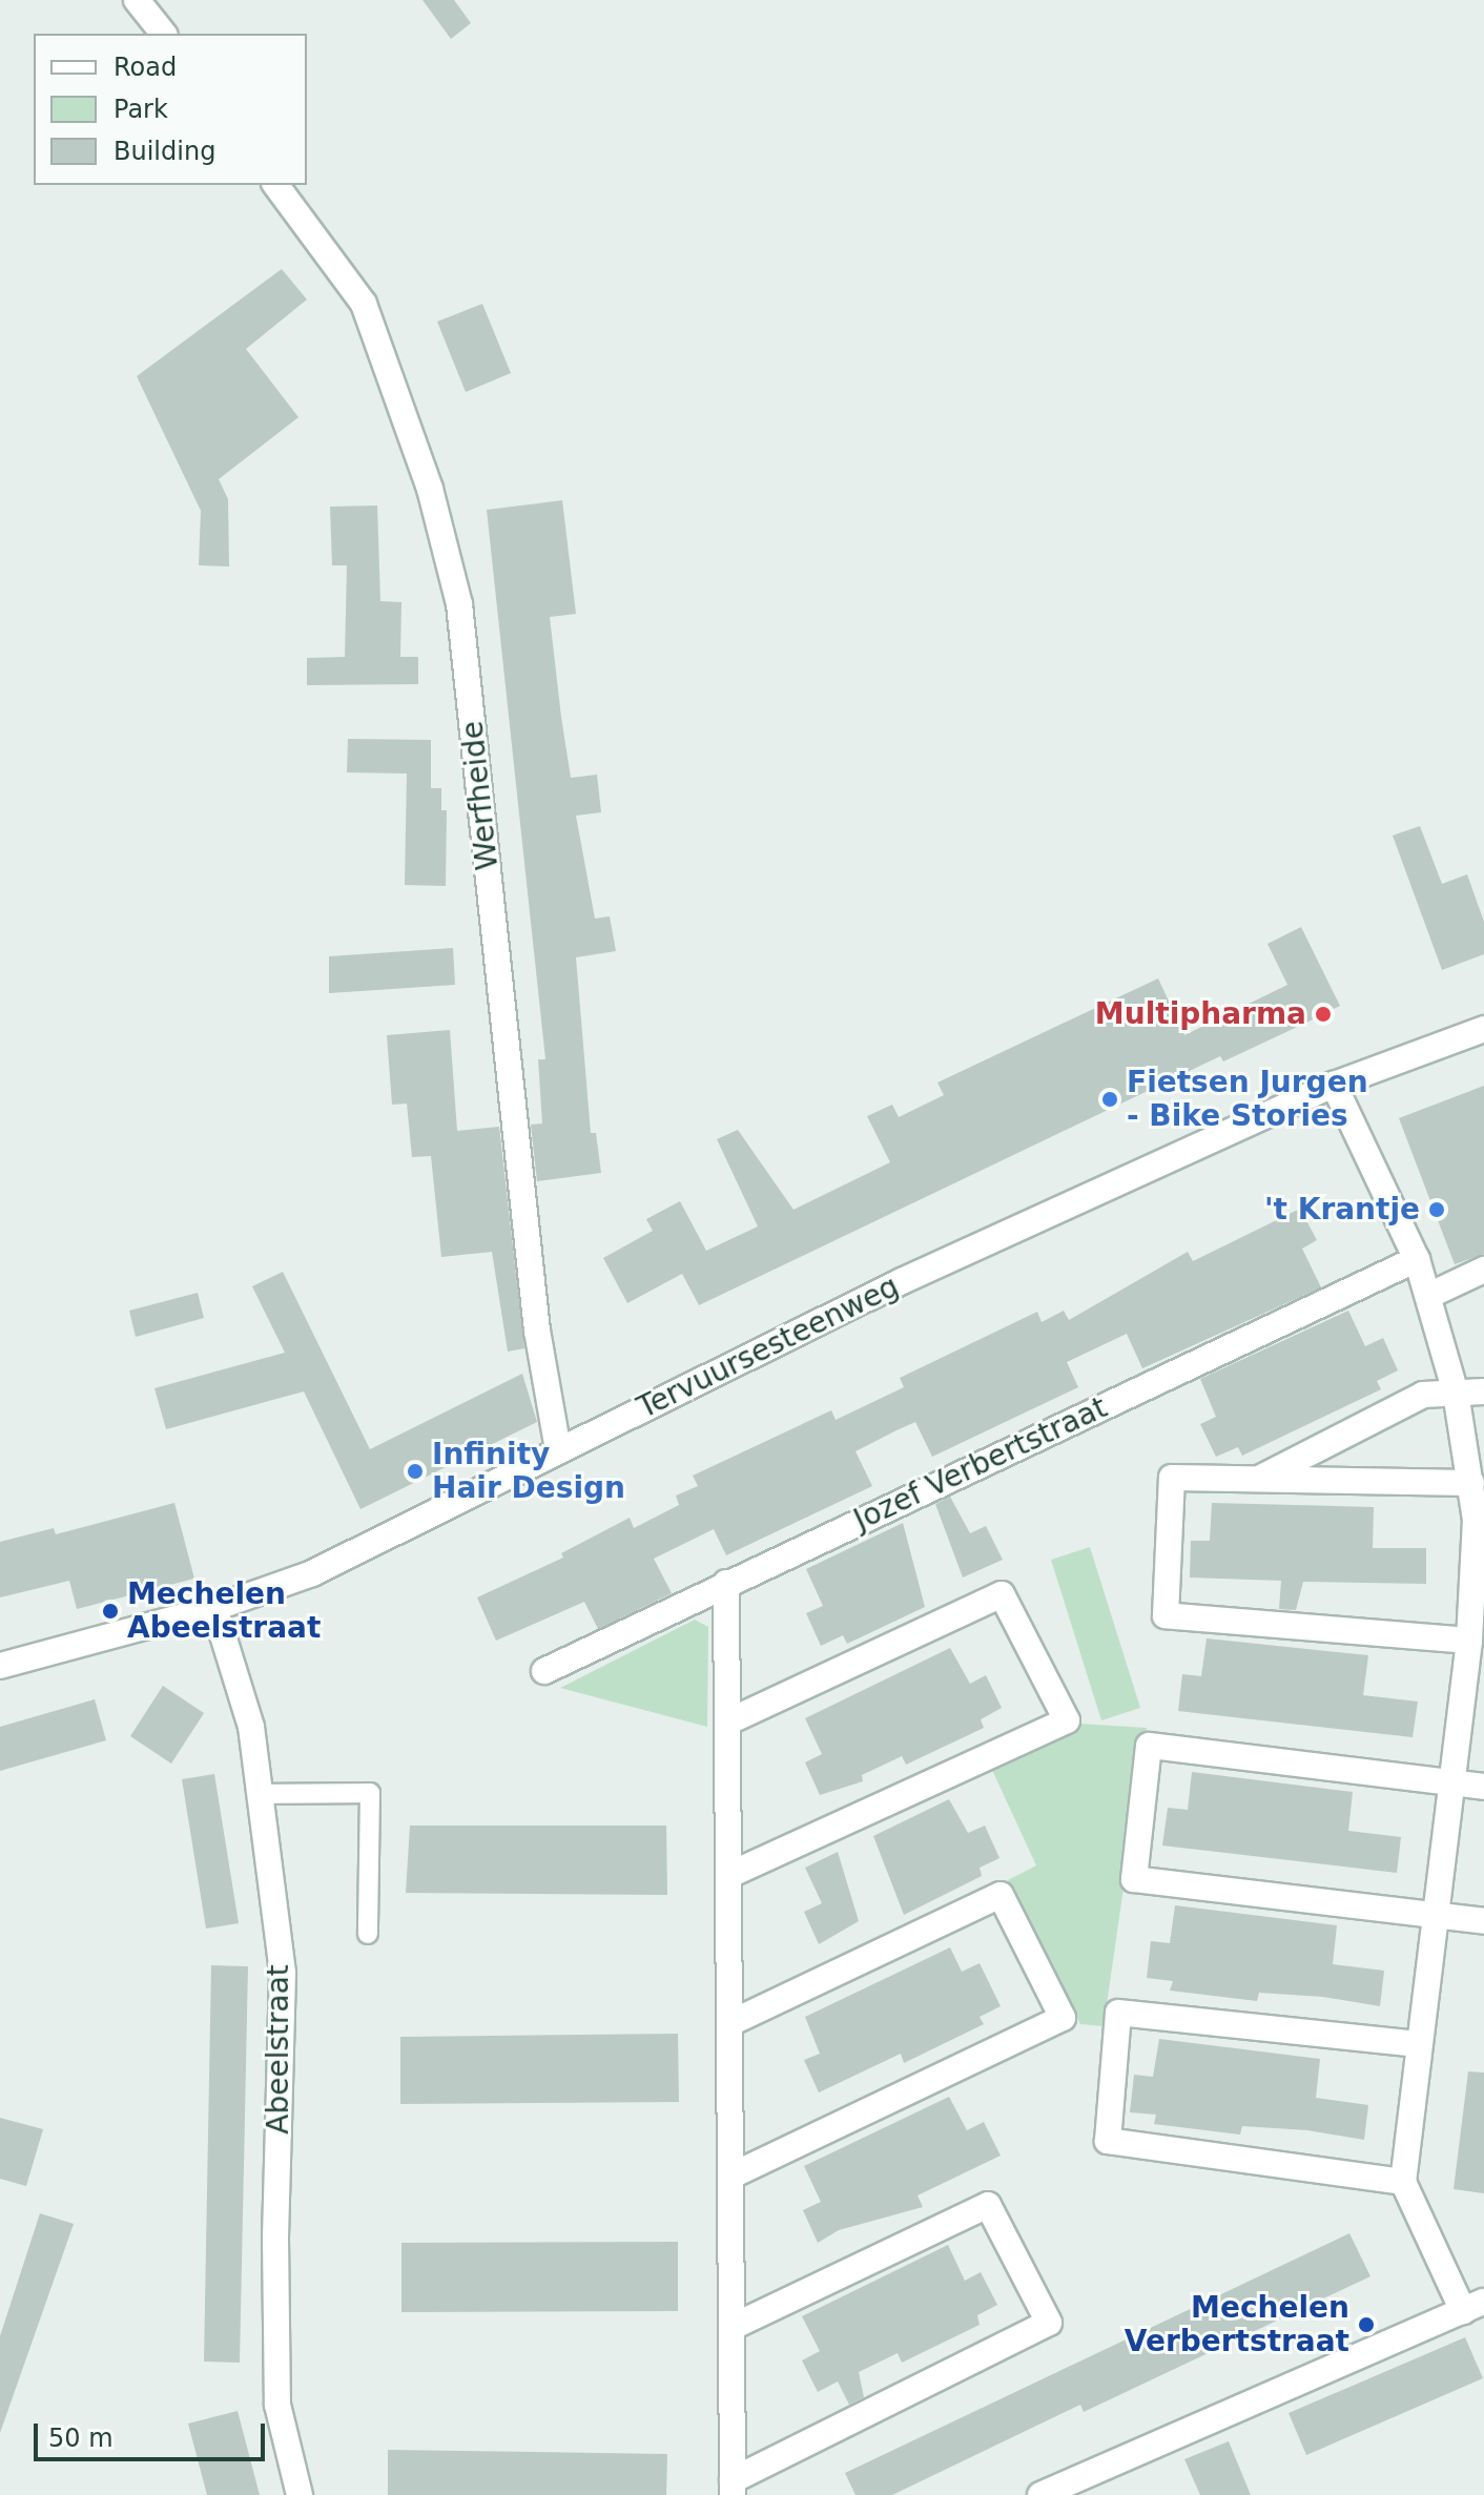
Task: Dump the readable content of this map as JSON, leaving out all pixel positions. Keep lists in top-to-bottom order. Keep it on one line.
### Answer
{"streets":{"street":["Werfheide","Tervuursesteenweg","Jozef Verbertstraat","Abeelstraat"]},"crossings":[["Werfheide","Tervuursesteenweg"],["Tervuursesteenweg","Abeelstraat"]],"places":["Multipharma","Fietsen Jurgen - Bike Stories","'t Krantje","Infinity Hair Design","Mechelen Abeelstraat","Mechelen Verbertstraat"],"legend":["Road","Park","Building"],"scale_bar":"50 m"}
